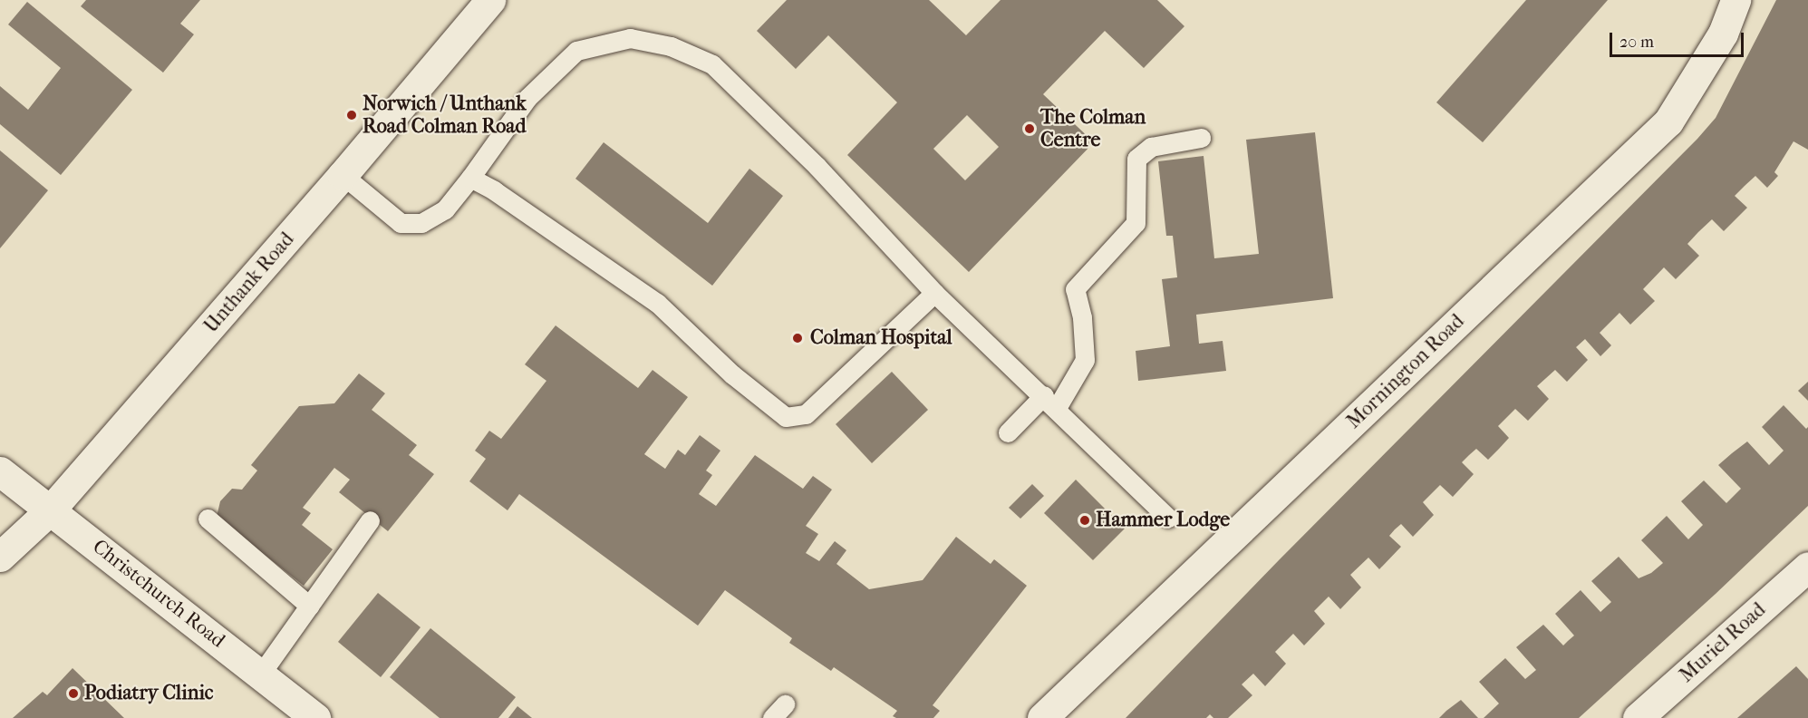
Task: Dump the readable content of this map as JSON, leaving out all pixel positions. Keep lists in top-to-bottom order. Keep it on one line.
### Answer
{"streets":{"street":["Unthank Road","Mornington Road","Christchurch Road","Muriel Road"]},"crossings":[["Unthank Road","Christchurch Road"]],"places":["Norwich / Unthank Road Colman Road","The Colman Centre","Colman Hospital","Hammer Lodge","Podiatry Clinic"],"scale_bar":"20 m"}
